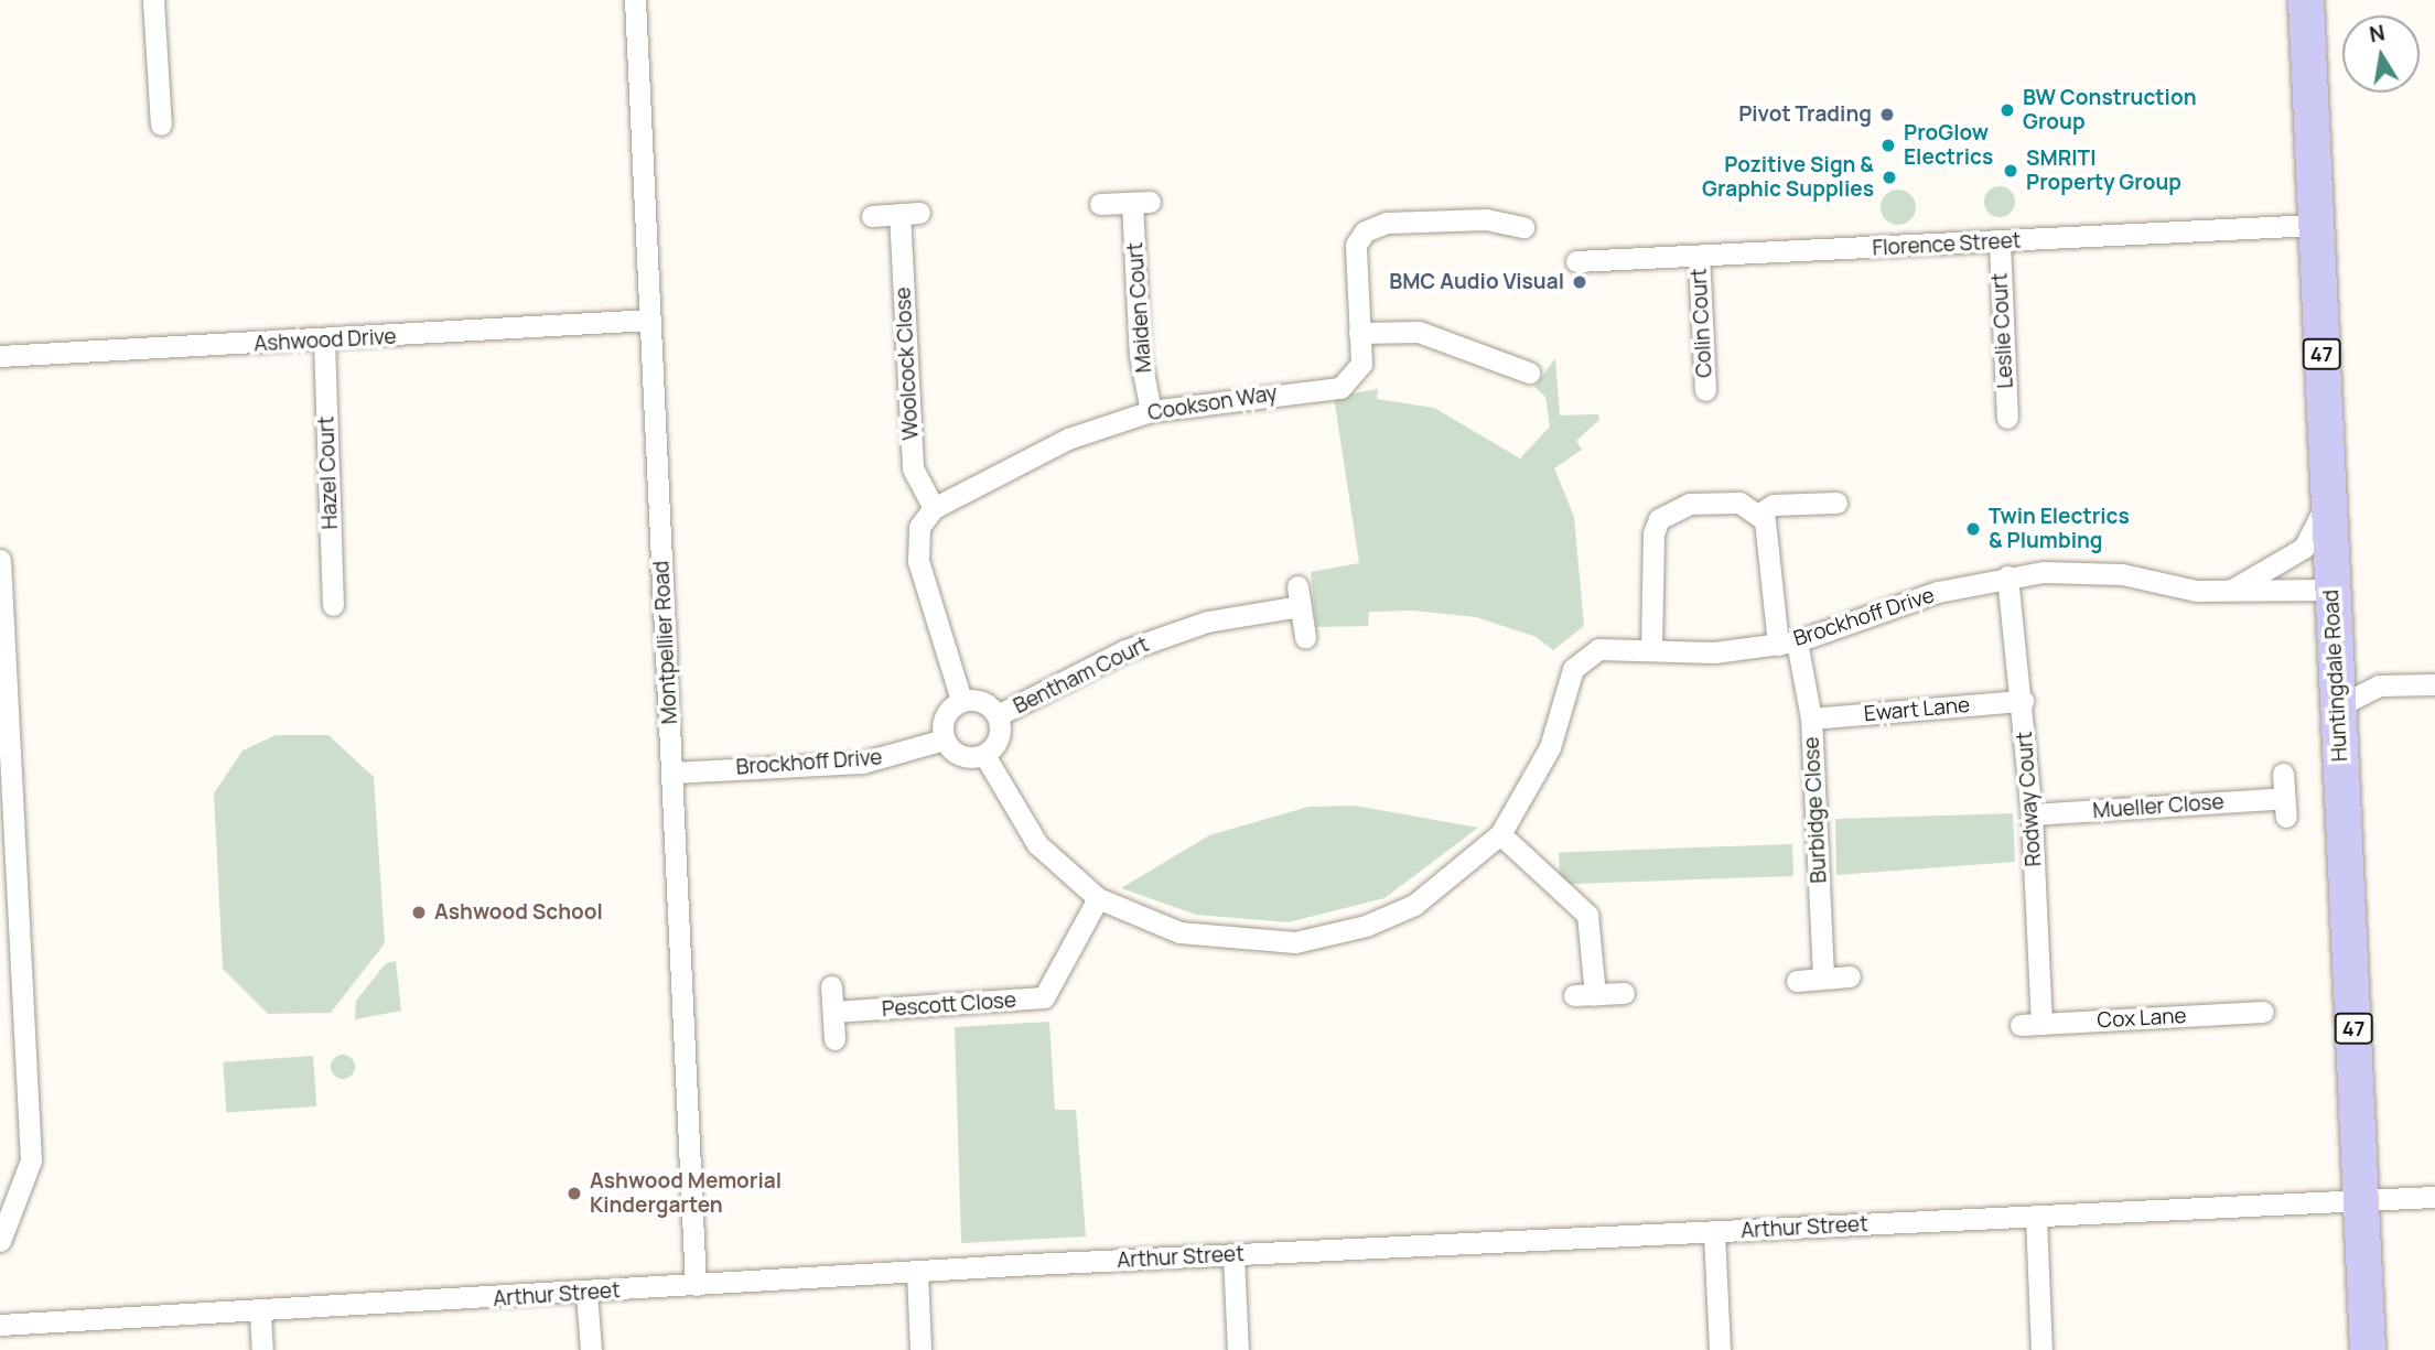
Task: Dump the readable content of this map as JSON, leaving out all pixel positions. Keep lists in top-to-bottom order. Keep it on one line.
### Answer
{"streets":{"main road":["47","Huntingdale Road"],"street":["Florence Street","Maiden Court","Colin Court","Leslie Court","Ashwood Drive","Woolcock Close","Cookson Way","Hazel Court","Brockhoff Drive","Montpellier Road","Bentham Court","Ewart Lane","Rodway Court","Mueller Close","Burbidge Close","Pescott Close","Cox Lane","Arthur Street"]},"crossings":[["Florence Street","Colin Court"],["Florence Street","Leslie Court"],["Florence Street","Huntingdale Road"],["Maiden Court","Cookson Way"],["Ashwood Drive","Hazel Court"],["Ashwood Drive","Montpellier Road"],["Woolcock Close","Cookson Way"],["Brockhoff Drive","Montpellier Road"],["Brockhoff Drive","Bentham Court"],["Brockhoff Drive","Huntingdale Road"],["Brockhoff Drive","Rodway Court"],["Brockhoff Drive","Burbidge Close"],["Brockhoff Drive","Pescott Close"],["Montpellier Road","Arthur Street"],["Huntingdale Road","Arthur Street"],["Ewart Lane","Rodway Court"],["Ewart Lane","Burbidge Close"],["Rodway Court","Mueller Close"],["Rodway Court","Cox Lane"]],"places":["BW Construction Group","Pivot Trading","ProGlow Electrics","SMRITI Property Group","Pozitive Sign & Graphic Supplies","BMC Audio Visual","Twin Electrics & Plumbing","Ashwood School","Ashwood Memorial Kindergarten"],"north":"top"}
